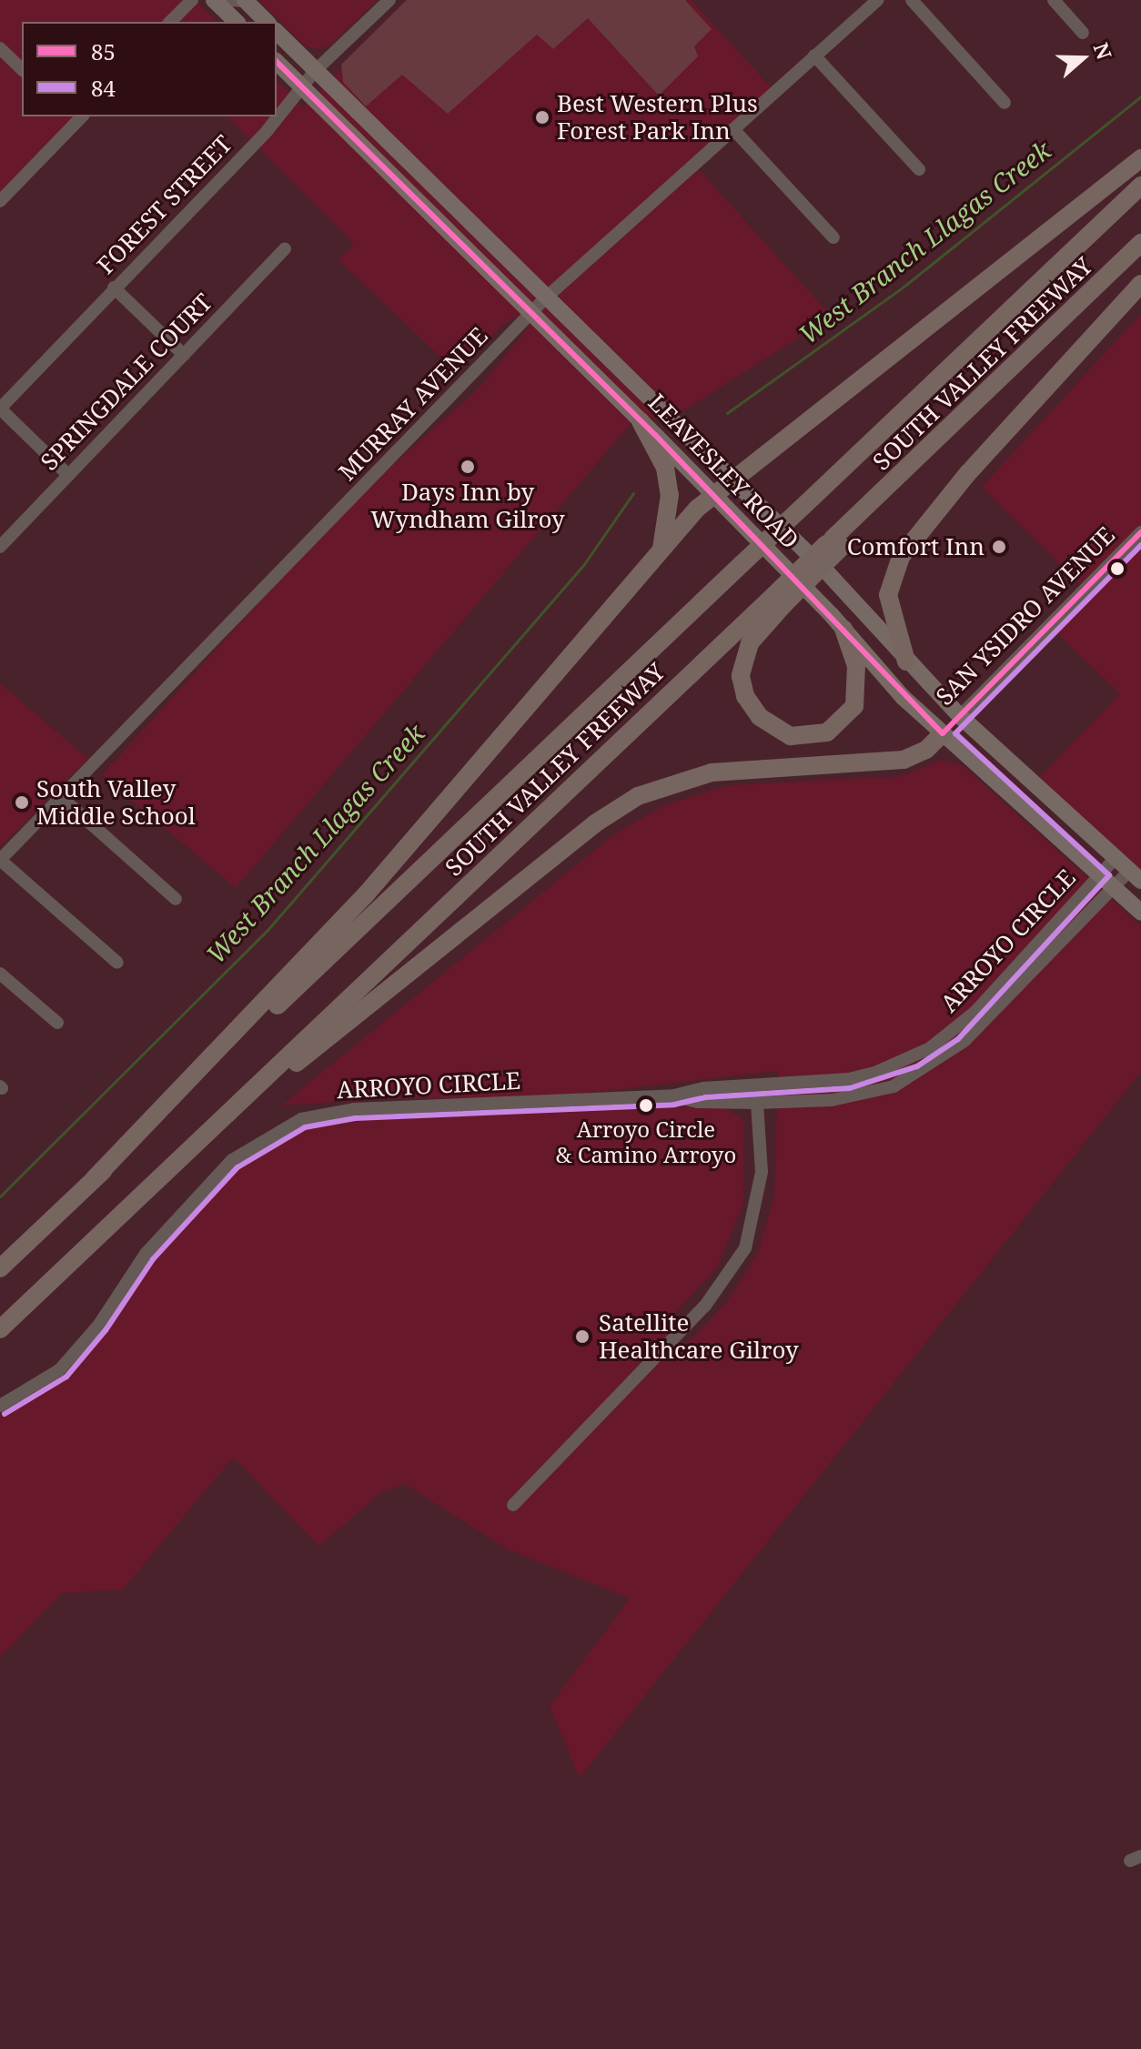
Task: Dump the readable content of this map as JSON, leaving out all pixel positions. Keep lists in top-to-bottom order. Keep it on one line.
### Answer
{"streets":{"highway":["SOUTH VALLEY FREEWAY"],"main road":["LEAVESLEY ROAD","SAN YSIDRO AVENUE"],"street":["FOREST STREET","SPRINGDALE COURT","MURRAY AVENUE","ARROYO CIRCLE"]},"crossings":[["FOREST STREET","LEAVESLEY ROAD"],["MURRAY AVENUE","LEAVESLEY ROAD"],["LEAVESLEY ROAD","SAN YSIDRO AVENUE"],["LEAVESLEY ROAD","ARROYO CIRCLE"]],"water":["West Branch Llagas Creek"],"places":["Best Western Plus Forest Park Inn","Days Inn by Wyndham Gilroy","Comfort Inn","South Valley Middle School","Arroyo Circle & Camino Arroyo","Satellite Healthcare Gilroy"],"lines":["transit line 85","transit line 84"],"legend":["85","84"],"north":"right"}
